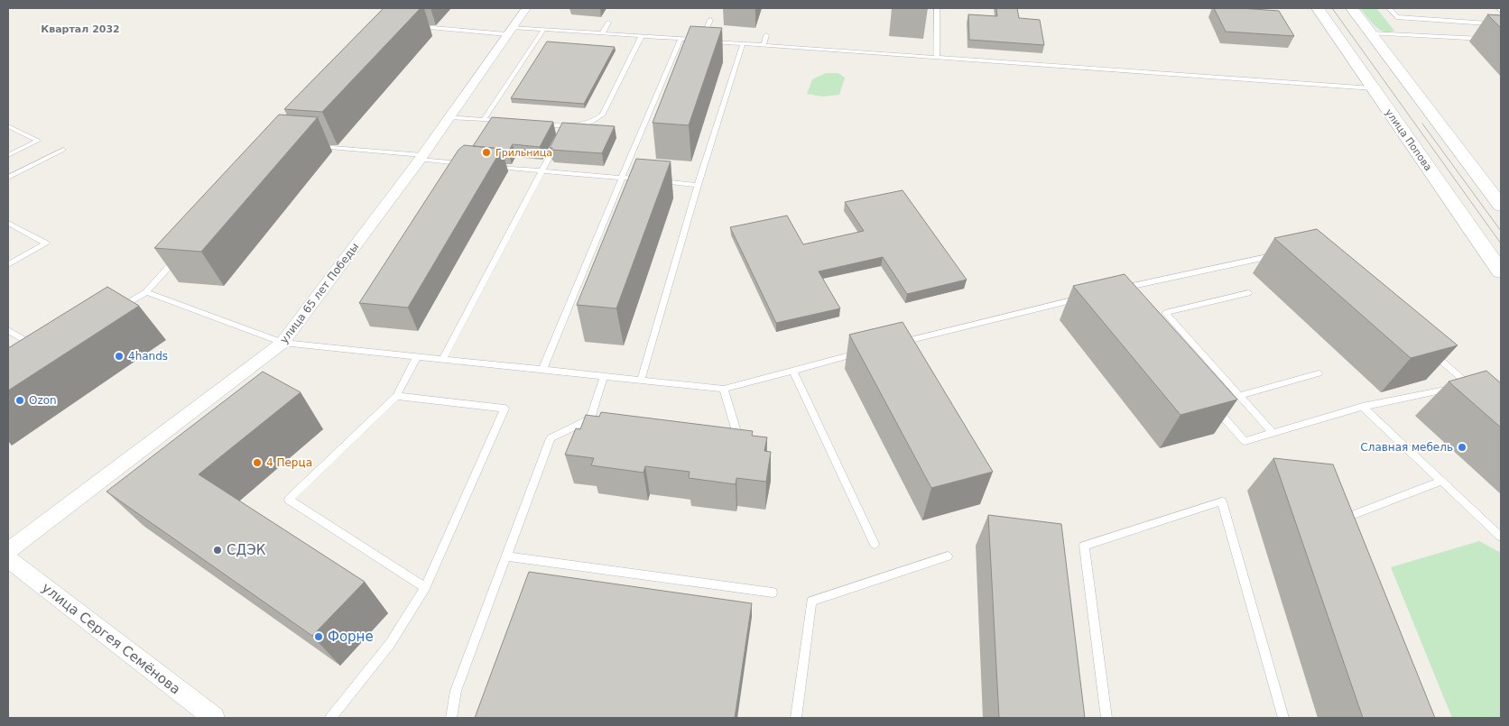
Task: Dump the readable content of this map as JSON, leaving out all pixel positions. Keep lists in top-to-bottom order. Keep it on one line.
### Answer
{"streets":{"main road":["улица Попова"],"street":["улица 65 лет Победы","улица Сергея Семёнова"]},"districts":["Квартал 2032"],"places":["Грильница","4hands","Ozon","Славная мебель","4 Перца","СДЭК","Форне"]}
